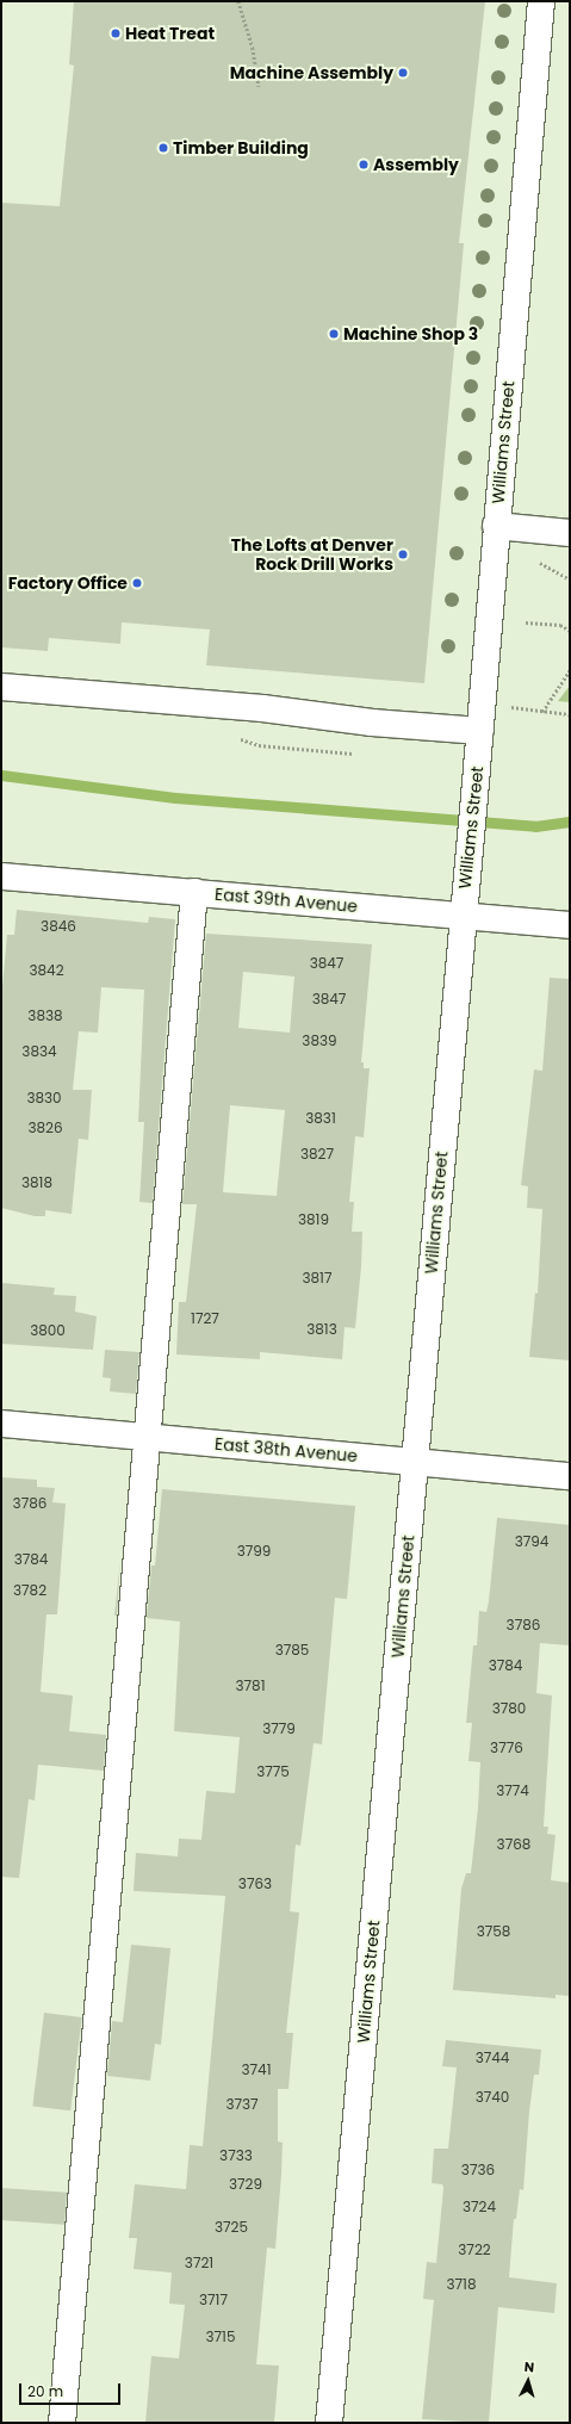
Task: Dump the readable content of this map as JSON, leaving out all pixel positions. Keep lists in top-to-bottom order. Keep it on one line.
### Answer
{"streets":{"street":["Williams Street","East 39th Avenue","East 38th Avenue"]},"crossings":[["Williams Street","East 39th Avenue"],["Williams Street","East 38th Avenue"]],"places":["Heat Treat","Machine Assembly","Timber Building","Assembly","Machine Shop 3","The Lofts at Denver Rock Drill Works","Factory Office"],"house_numbers":["3846","3847","3842","3847","3838","3839","3834","3830","3831","3826","3827","3818","3819","3817","1727","3813","3800","3786","3794","3799","3784","3782","3786","3785","3784","3781","3780","3779","3776","3775","3774","3768","3763","3758","3744","3741","3740","3737","3733","3736","3729","3724","3725","3722","3721","3718","3717","3715"],"scale_bar":"20 m","north":"top"}
